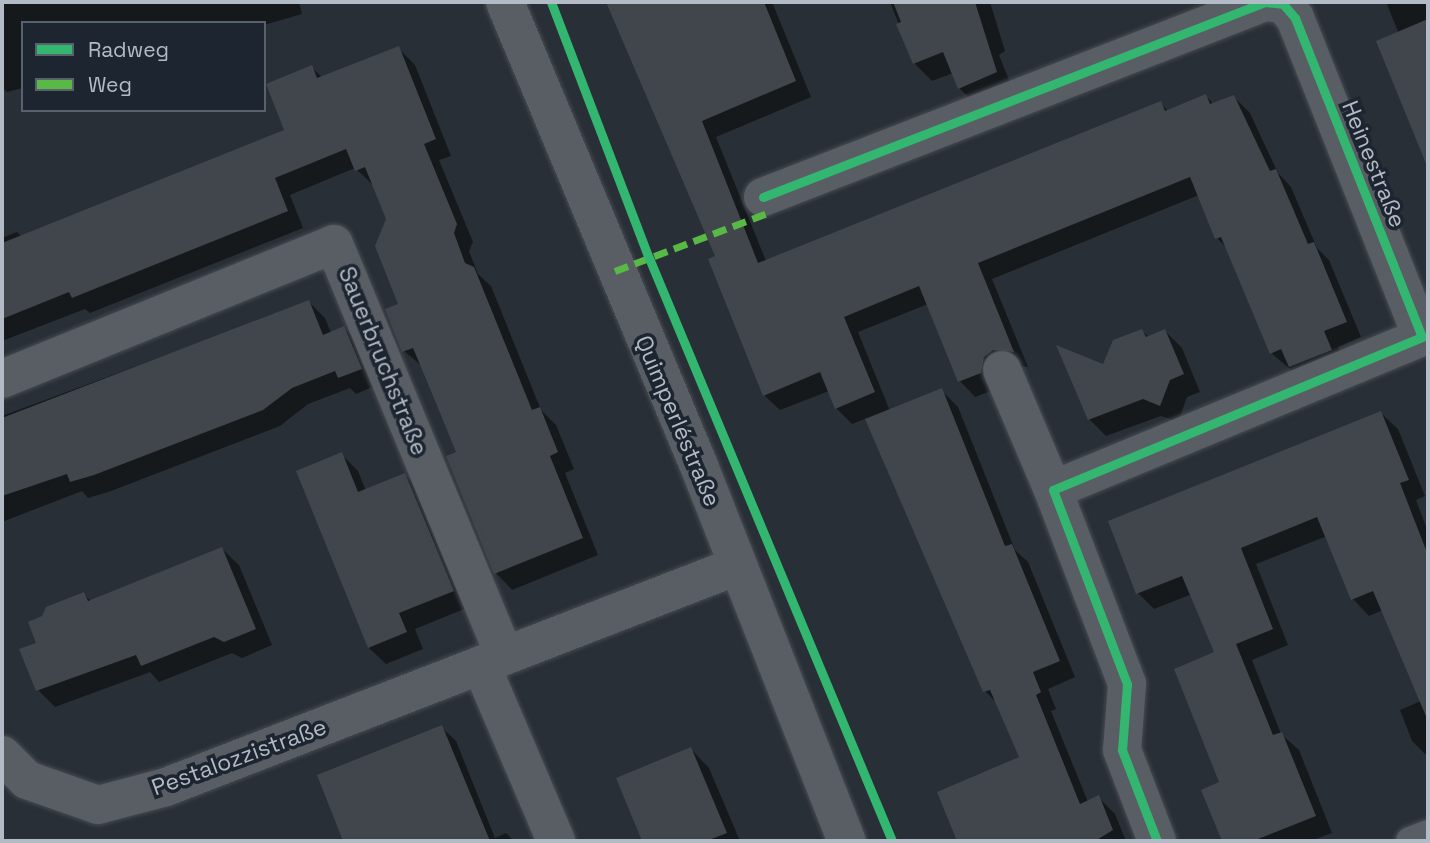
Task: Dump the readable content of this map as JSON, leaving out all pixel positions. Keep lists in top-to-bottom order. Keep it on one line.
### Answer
{"streets":{"street":["Heinestraße","Sauerbruchstraße","Quimperléstraße","Pestalozzistraße"]},"crossings":[["Sauerbruchstraße","Pestalozzistraße"],["Quimperléstraße","Pestalozzistraße"]],"legend":["Radweg","Weg"]}
